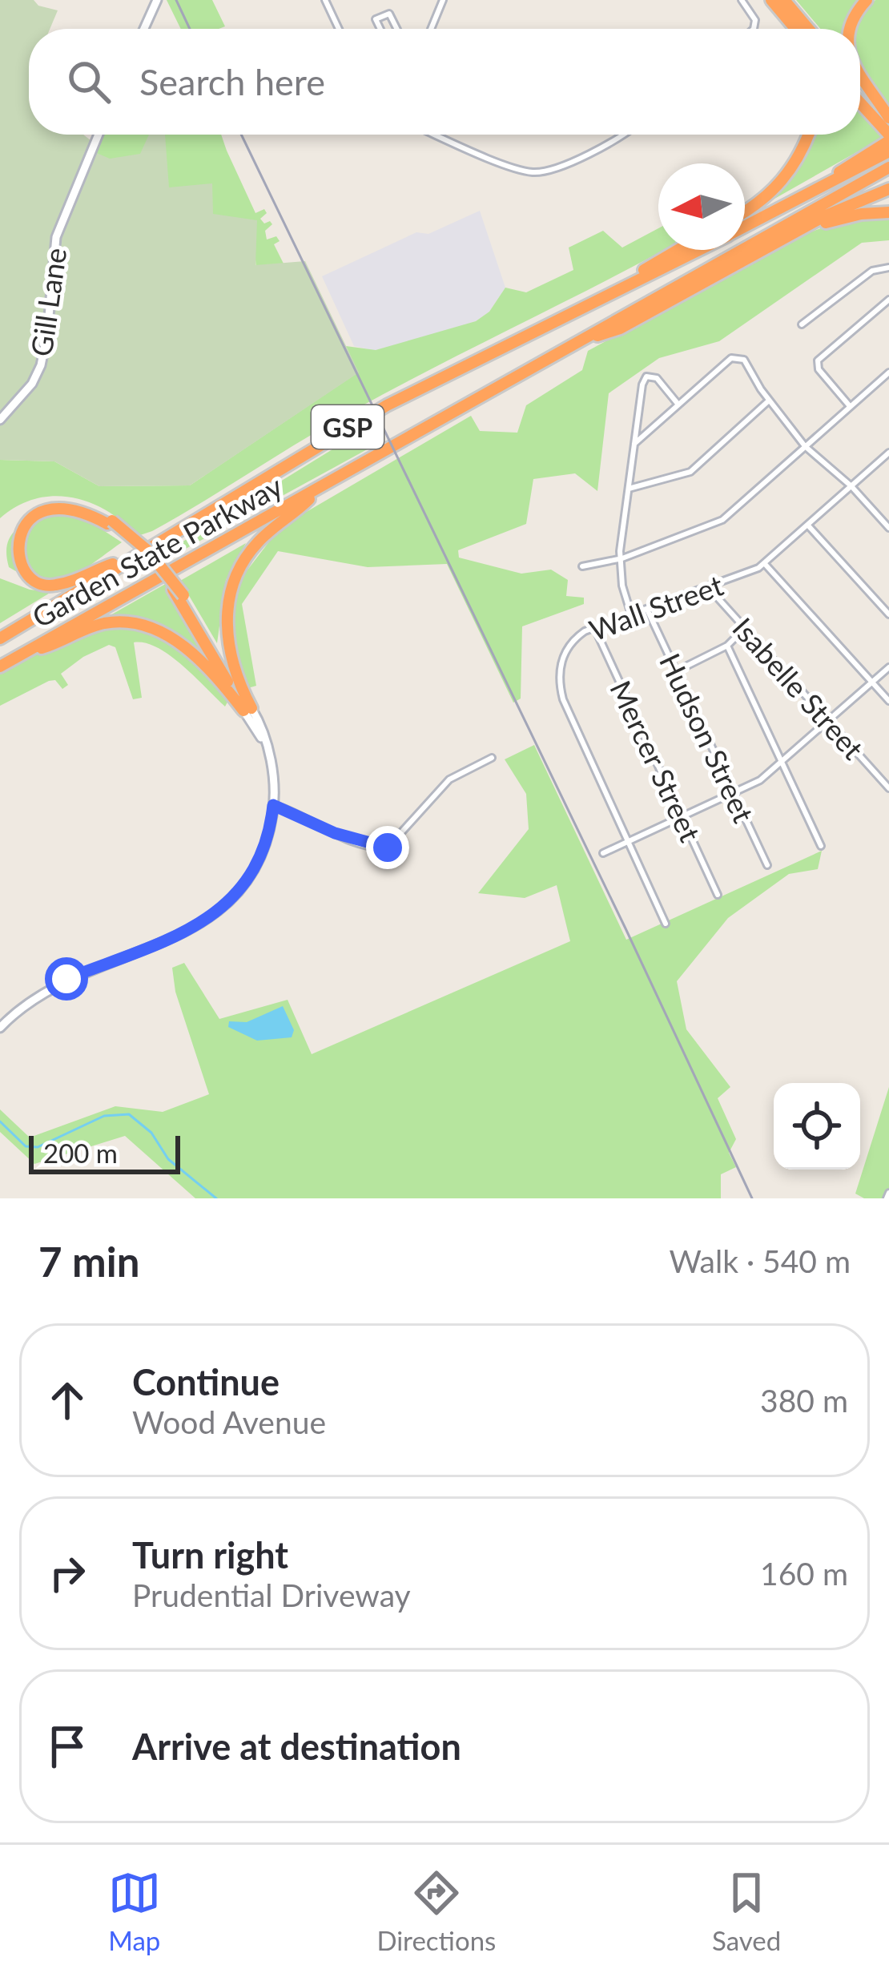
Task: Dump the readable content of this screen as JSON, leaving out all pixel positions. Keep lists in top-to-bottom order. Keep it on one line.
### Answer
{"streets":{"highway":["GSP","Garden State Parkway"],"street":["Gill Lane","Wall Street","Isabelle Street","Hudson Street","Mercer Street"]},"crossings":[["Wall Street","Isabelle Street"],["Wall Street","Hudson Street"],["Wall Street","Mercer Street"]],"scale_bar":"200 m","north":"left","page":{"search":"Search here","scale":"200 m","heading":["7 min","Walk · 540 m"],"list":[["Continue","Wood Avenue","380 m"],["Turn right","Prudential Driveway","160 m"],"Arrive at destination"],"nav":["Map","Directions","Saved"]}}
